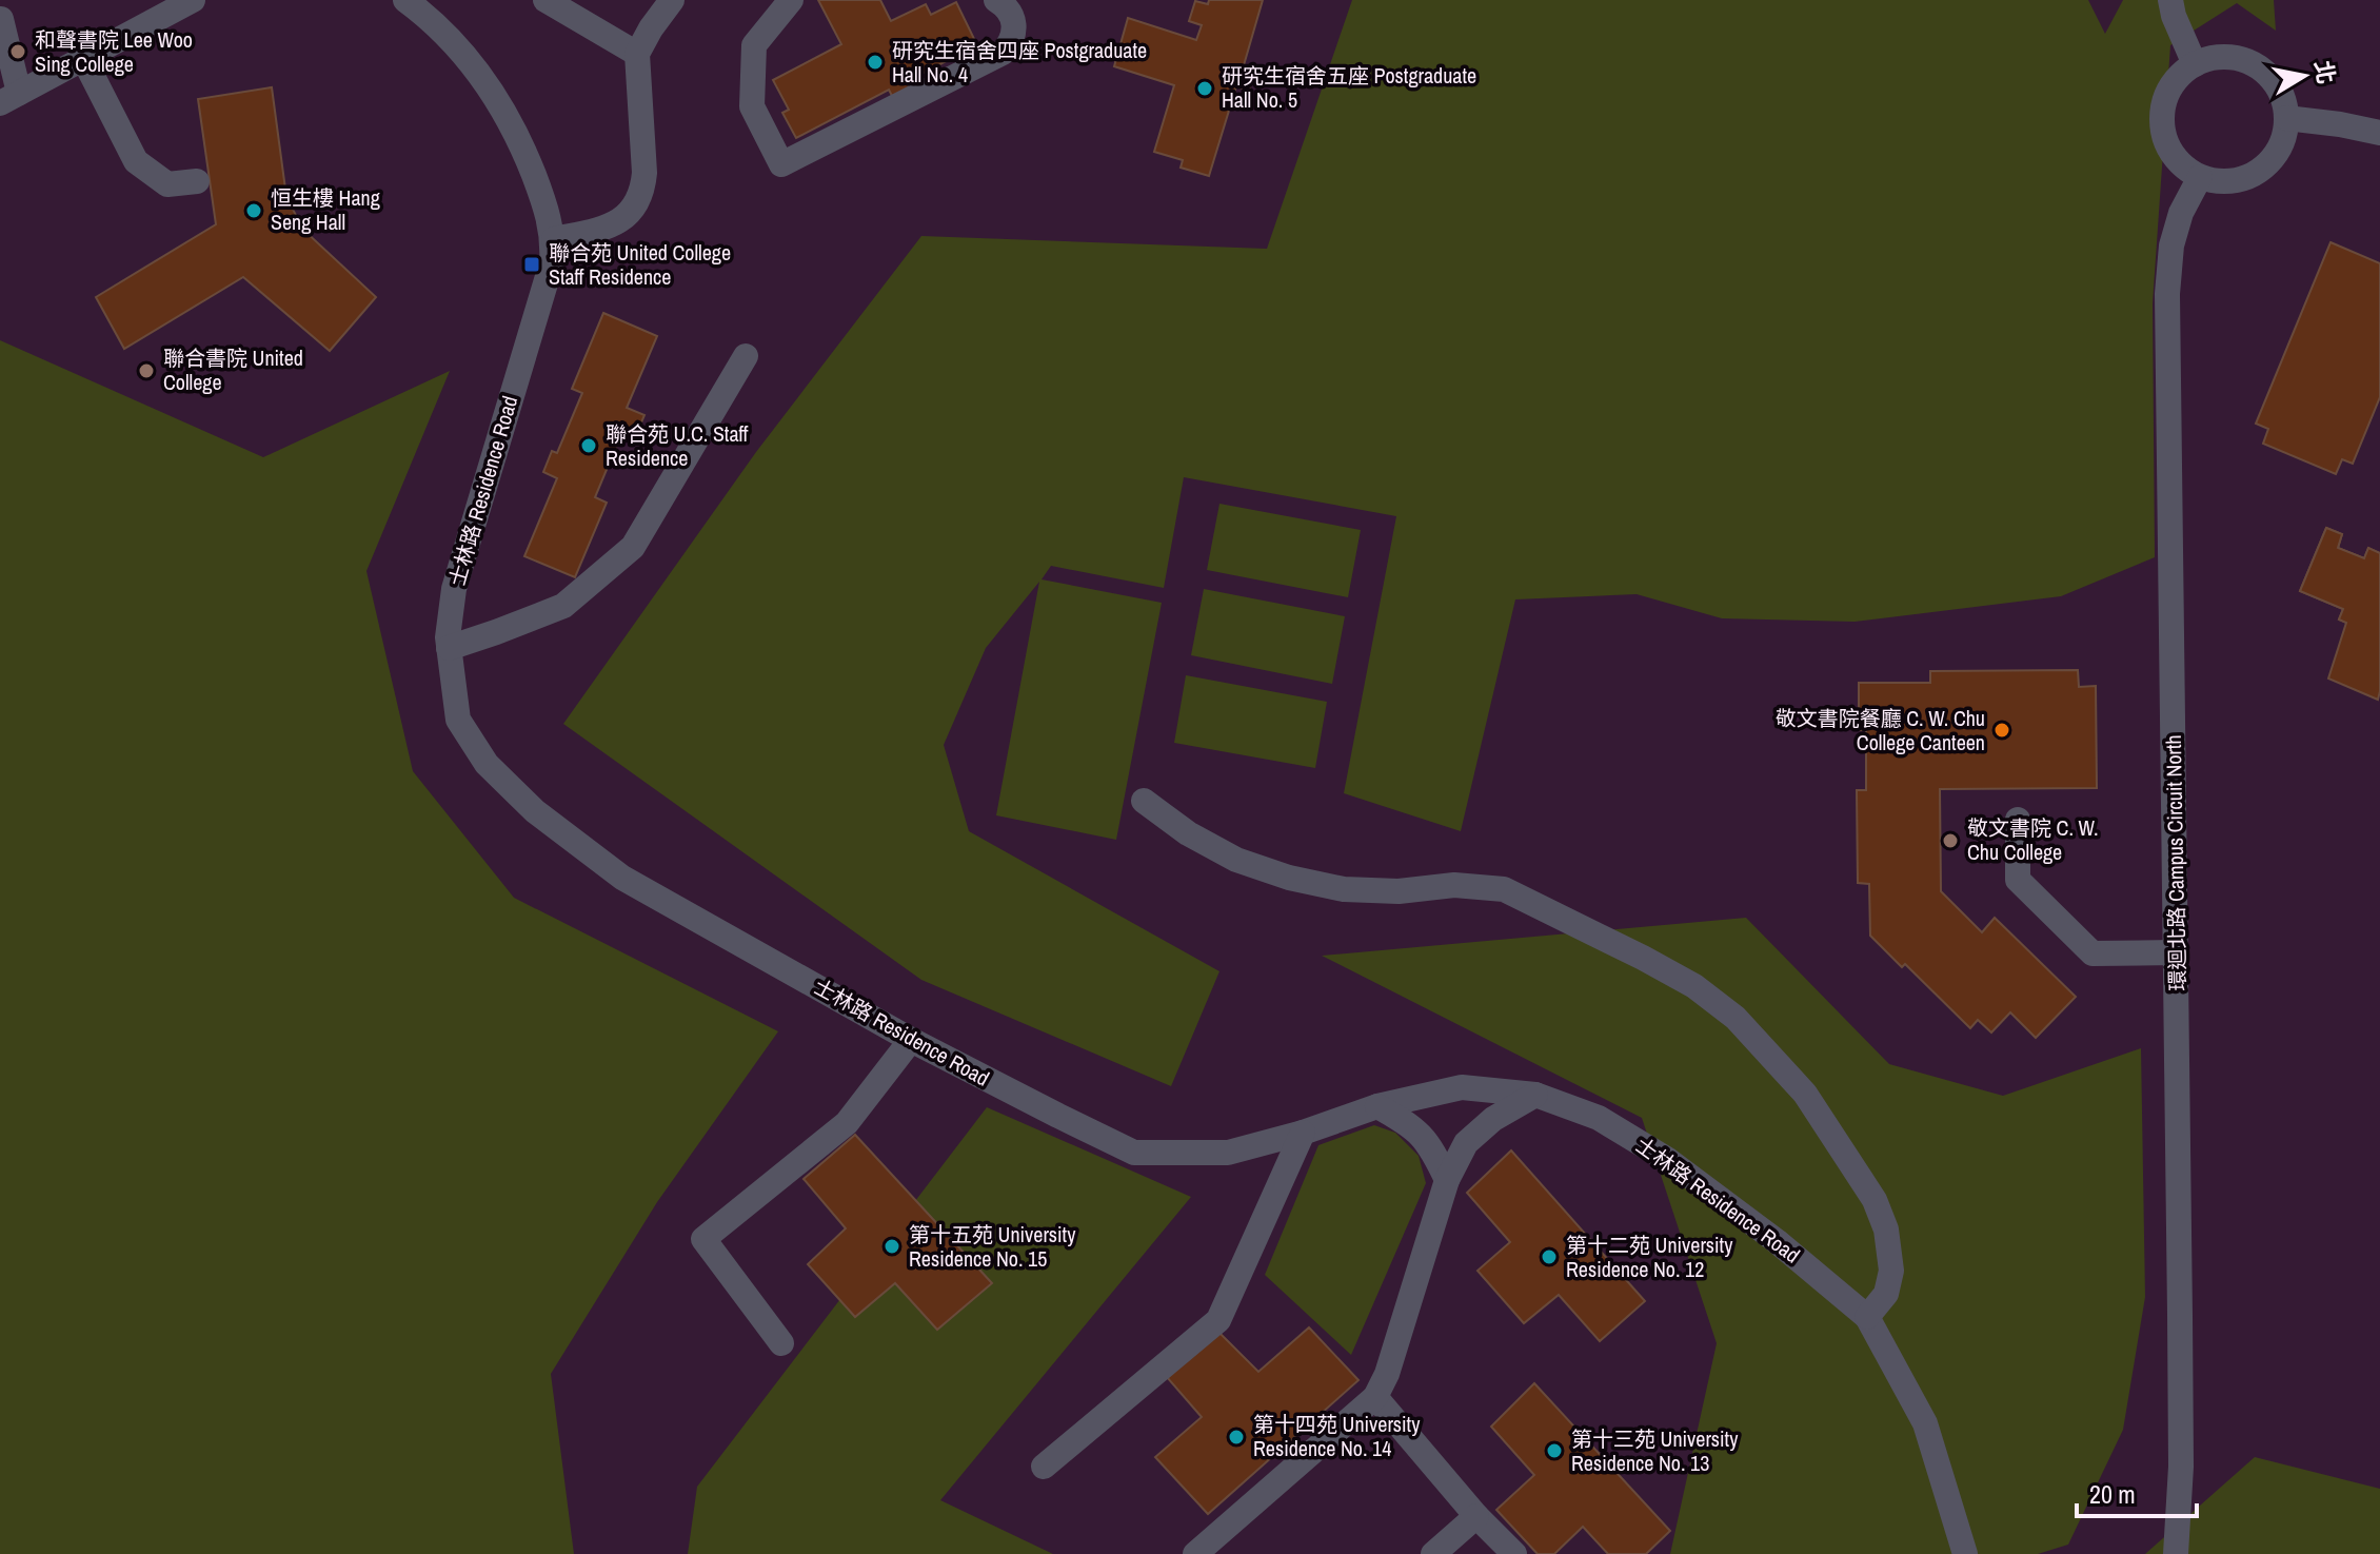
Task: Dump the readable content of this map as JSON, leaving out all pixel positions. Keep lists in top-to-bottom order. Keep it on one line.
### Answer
{"streets":{"street":["士林路 Residence Road","環迴北路 Campus Circuit North"]},"places":{"other":["和聲書院 Lee Woo Sing College","研究生宿舍四座 Postgraduate Hall No. 4","研究生宿舍五座 Postgraduate Hall No. 5","恒生樓 Hang Seng Hall","聯合書院 United College","聯合苑 U.C. Staff Residence","敬文書院餐廳 C. W. Chu College Canteen","敬文書院 C. W. Chu College","第十五苑 University Residence No. 15","第十二苑 University Residence No. 12","第十四苑 University Residence No. 14","第十三苑 University Residence No. 13"],"transit":["聯合苑 United College Staff Residence"]},"scale_bar":"20 m","north":"right"}
